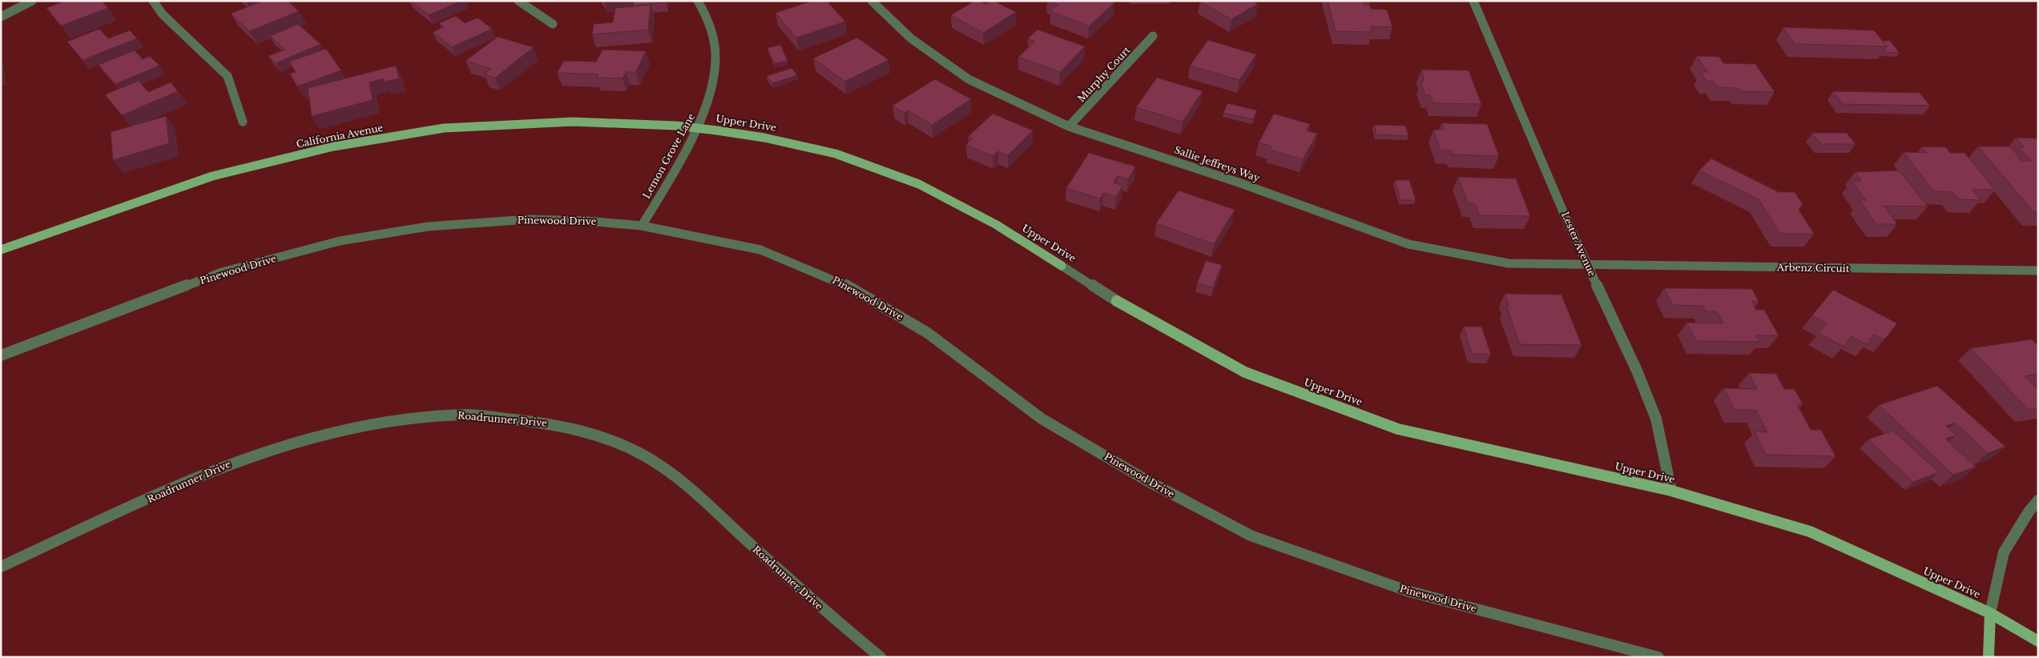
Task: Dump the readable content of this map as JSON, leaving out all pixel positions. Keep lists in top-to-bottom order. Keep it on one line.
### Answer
{"streets":{"main road":["Upper Drive","California Avenue"],"street":["Murphy Court","Lemon Grove Lane","Sallie Jeffreys Way","Pinewood Drive","Lester Avenue","Arbenz Circuit","Roadrunner Drive"]},"crossings":[["Murphy Court","Sallie Jeffreys Way"],["Upper Drive","California Avenue"],["Upper Drive","Lemon Grove Lane"],["Upper Drive","Lester Avenue"],["California Avenue","Lemon Grove Lane"],["Lemon Grove Lane","Pinewood Drive"],["Sallie Jeffreys Way","Lester Avenue"],["Sallie Jeffreys Way","Arbenz Circuit"],["Lester Avenue","Arbenz Circuit"]]}
